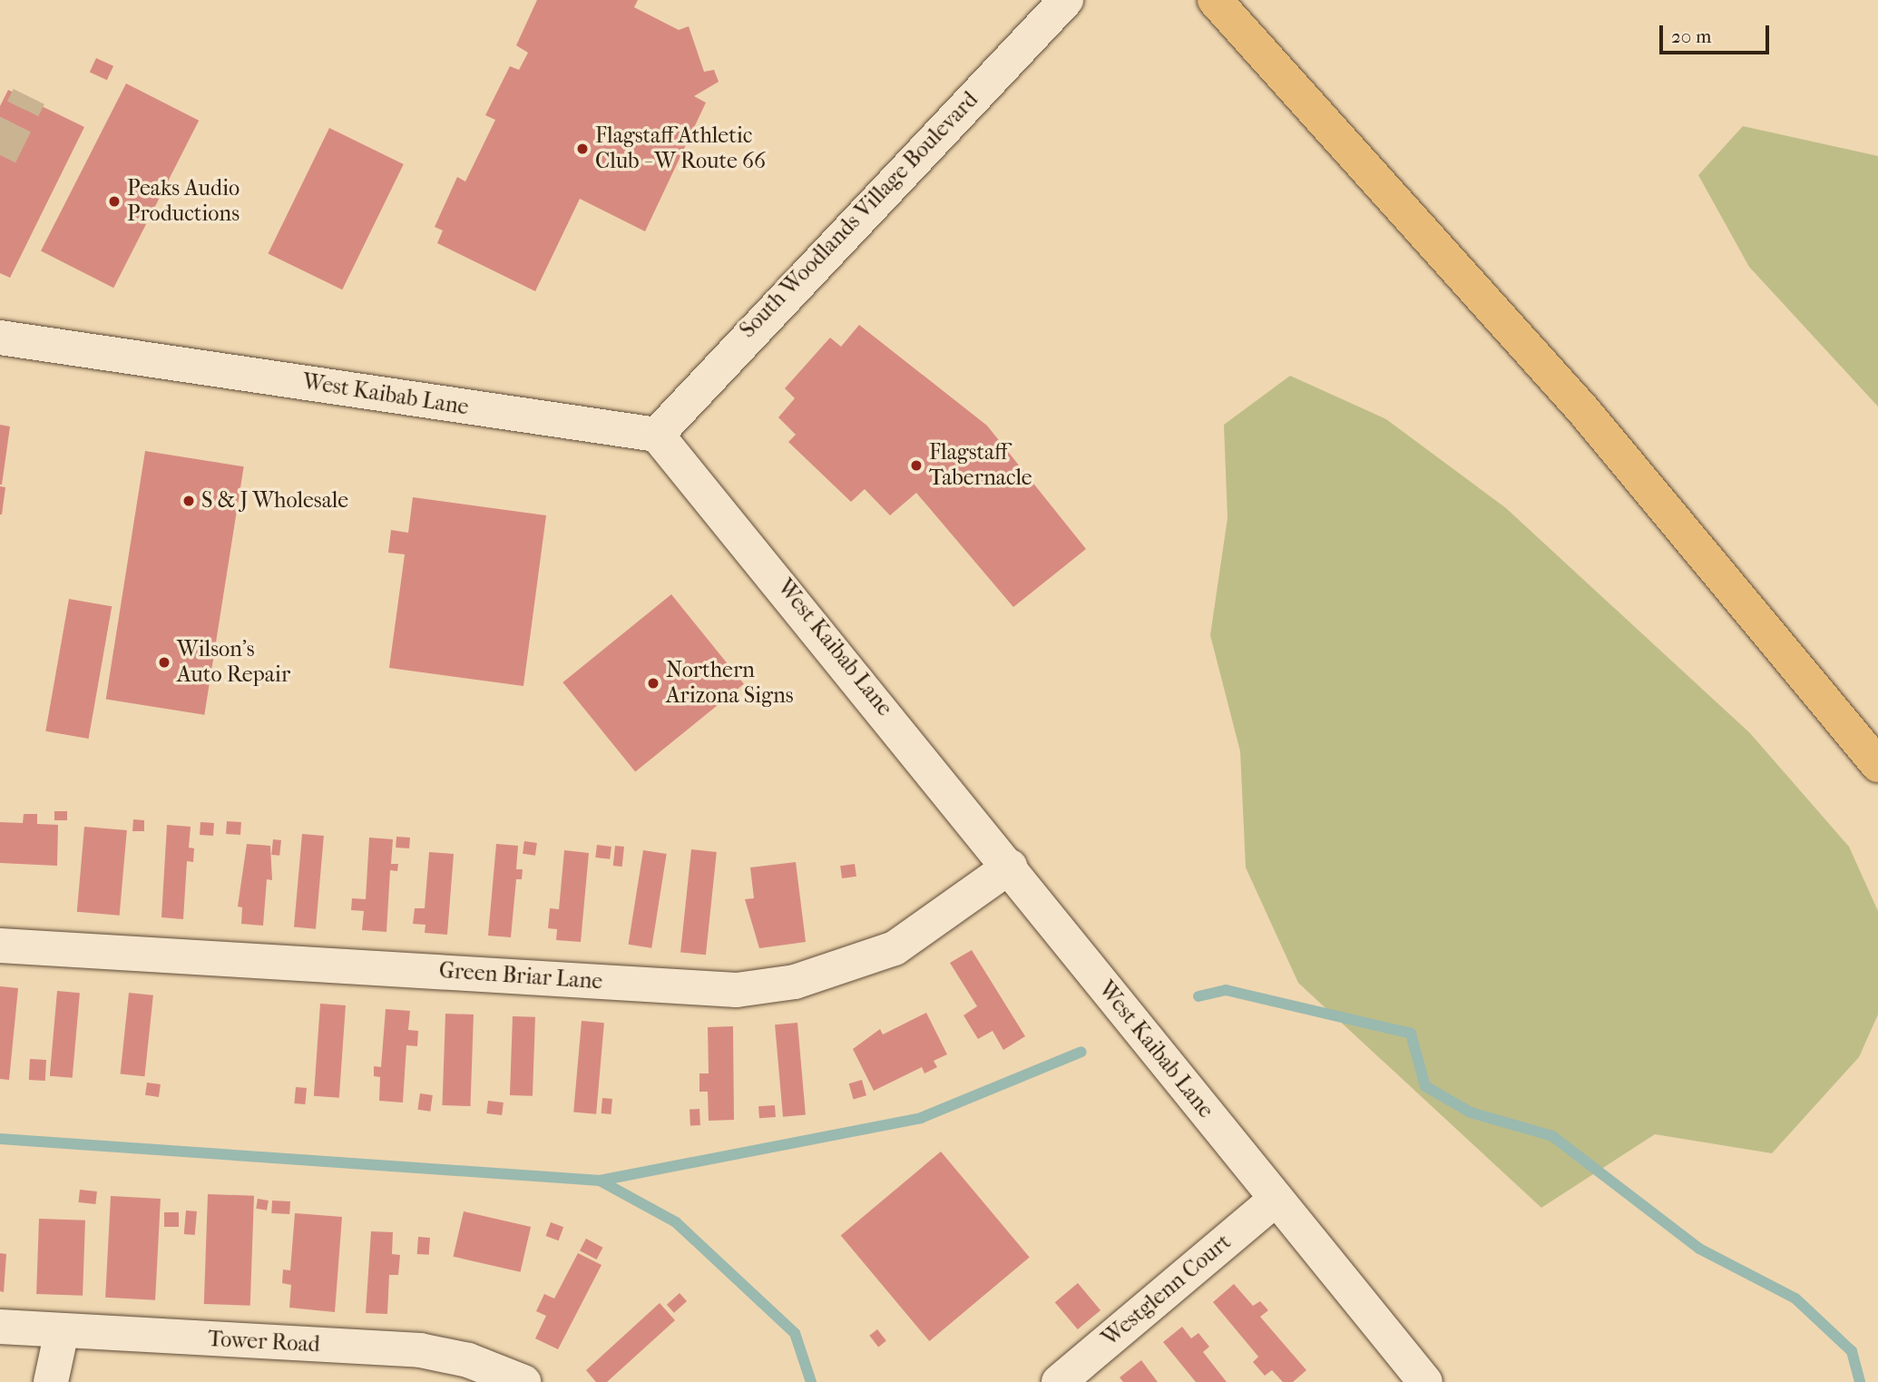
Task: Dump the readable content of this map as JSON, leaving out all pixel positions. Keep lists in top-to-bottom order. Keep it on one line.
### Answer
{"streets":{"street":["South Woodlands Village Boulevard","West Kaibab Lane","Green Briar Lane","Westglenn Court","Tower Road"]},"crossings":[["South Woodlands Village Boulevard","West Kaibab Lane"],["West Kaibab Lane","Green Briar Lane"],["West Kaibab Lane","Westglenn Court"]],"places":["Flagstaff Athletic Club - W Route 66","Peaks Audio Productions","Flagstaff Tabernacle","S & J Wholesale","Wilson's Auto Repair","Northern Arizona Signs"],"scale_bar":"20 m"}
